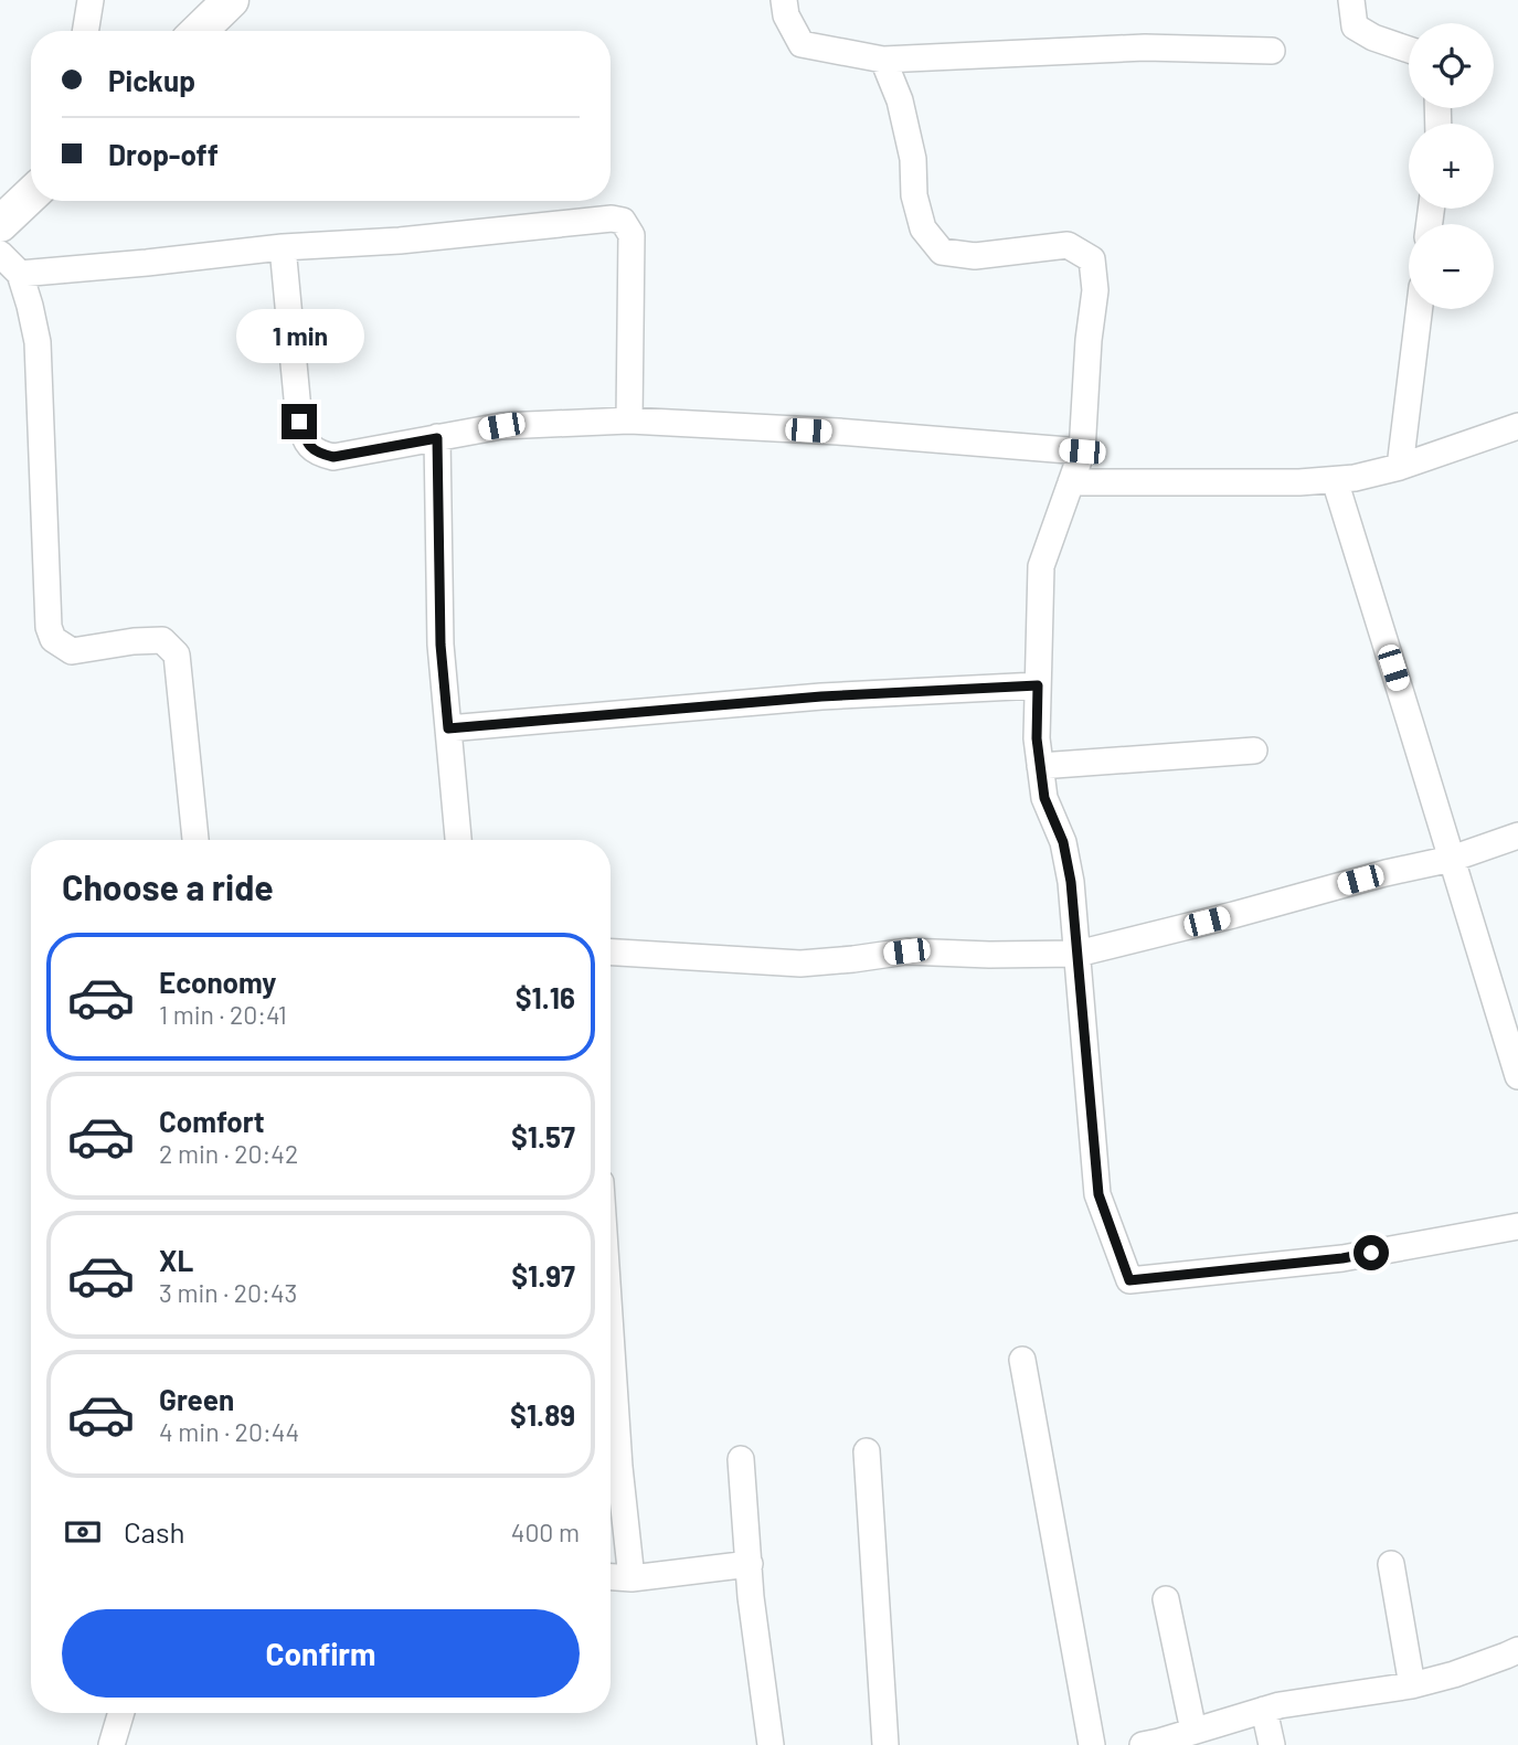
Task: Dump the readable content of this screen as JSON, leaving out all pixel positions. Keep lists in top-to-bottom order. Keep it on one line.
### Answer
{"page":{"map_buttons":["+","−"],"banner":["Pickup","Drop-off"],"bubble":"1 min","heading":"Choose a ride","list":[{"name":"Economy","note":"1 min · 20:41","value":"$1.16"},{"name":"Comfort","note":"2 min · 20:42","value":"$1.57"},{"name":"XL","note":"3 min · 20:43","value":"$1.97"},{"name":"Green","note":"4 min · 20:44","value":"$1.89"}],"pay":["Cash","400 m"],"buttons":"Confirm"}}
